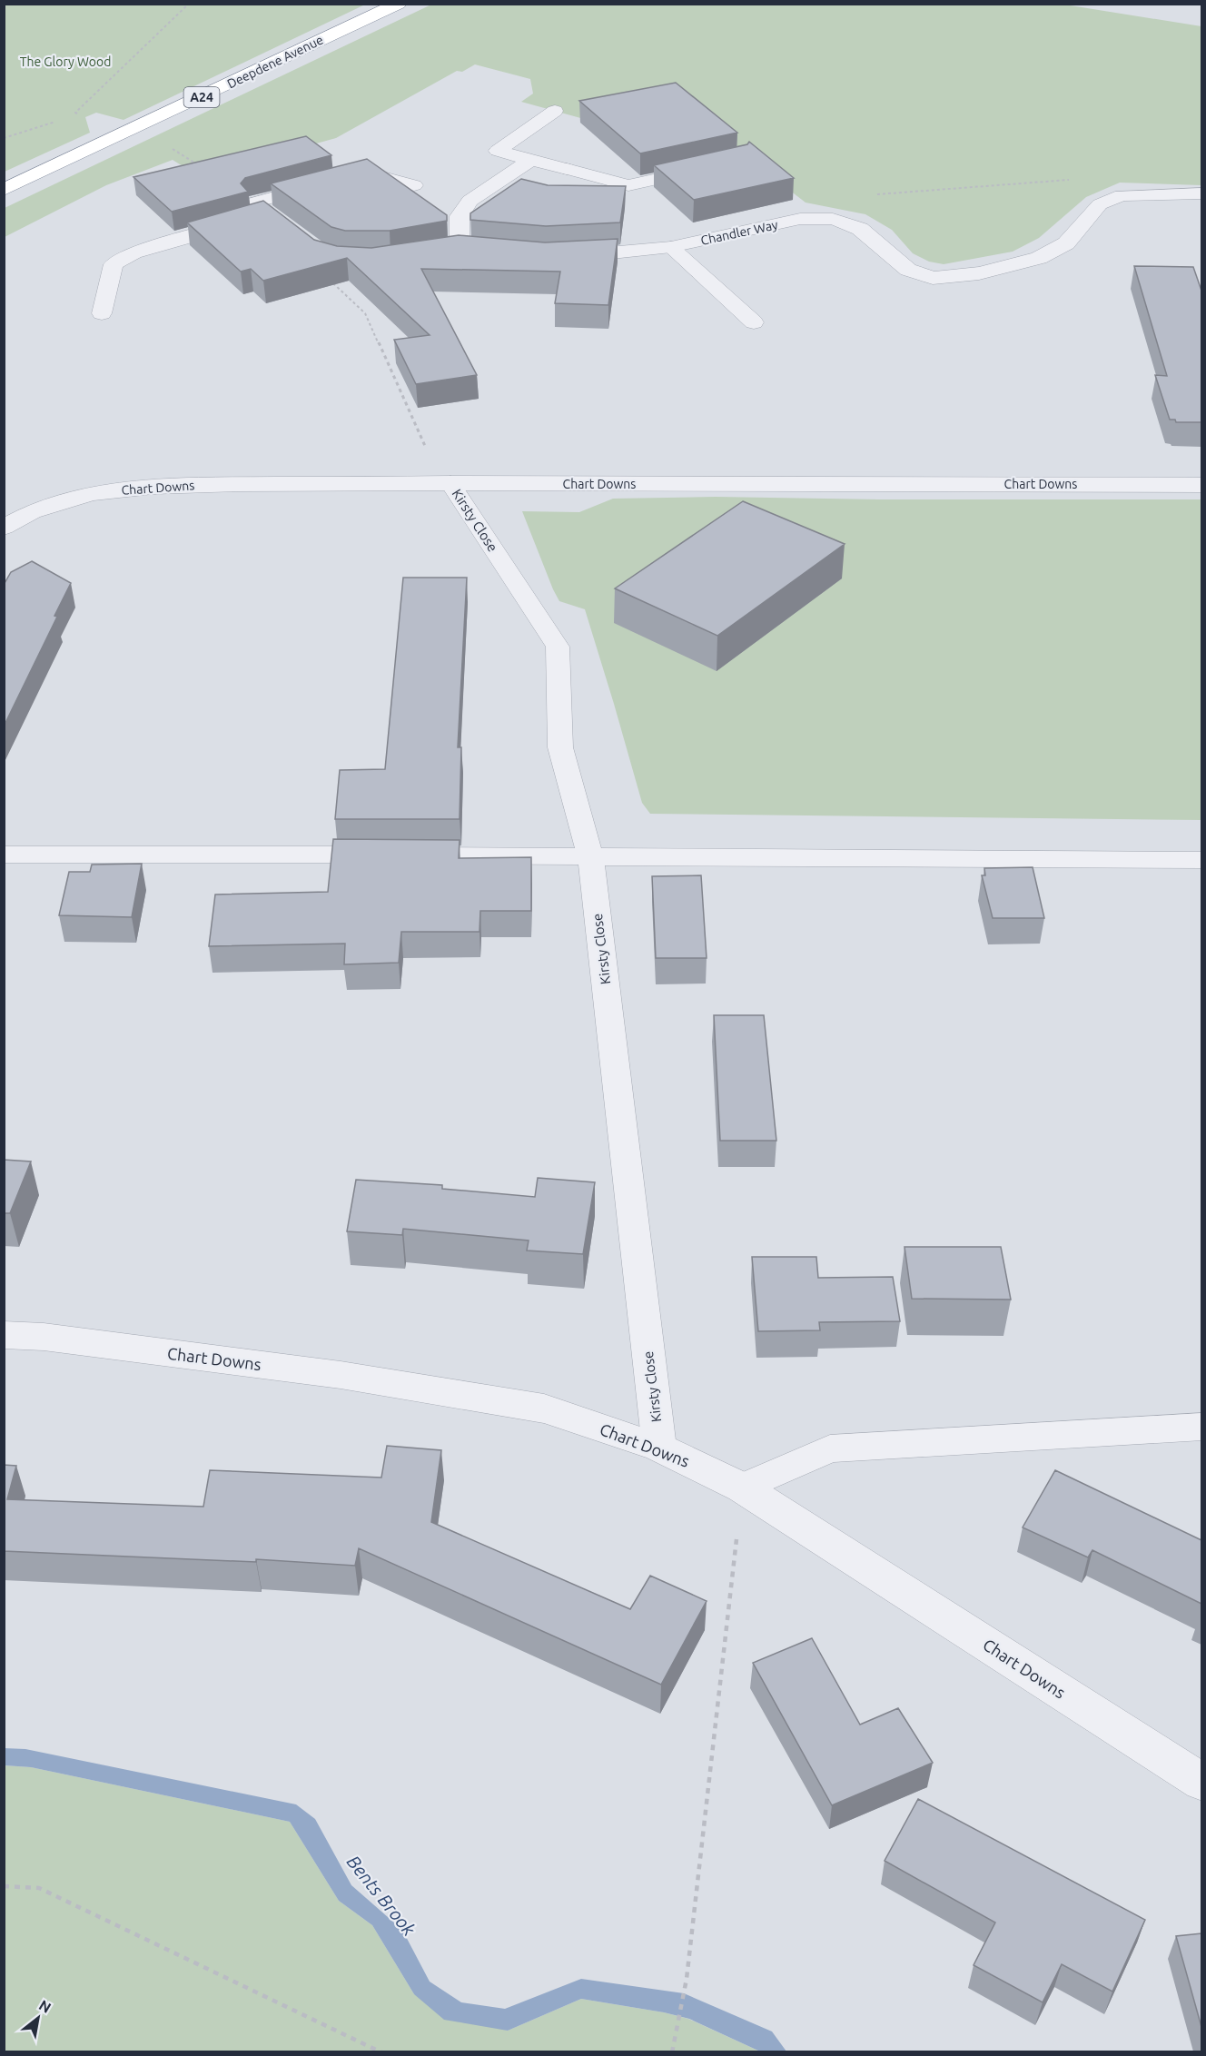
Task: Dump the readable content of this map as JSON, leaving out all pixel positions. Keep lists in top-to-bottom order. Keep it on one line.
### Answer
{"streets":{"highway":["Deepdene Avenue","A24"],"street":["Chandler Way","Chart Downs"],"lane":["Kirsty Close"]},"crossings":[["Chart Downs","Kirsty Close"]],"water":["Bents Brook"],"parks":["The Glory Wood"],"north":"top right"}
